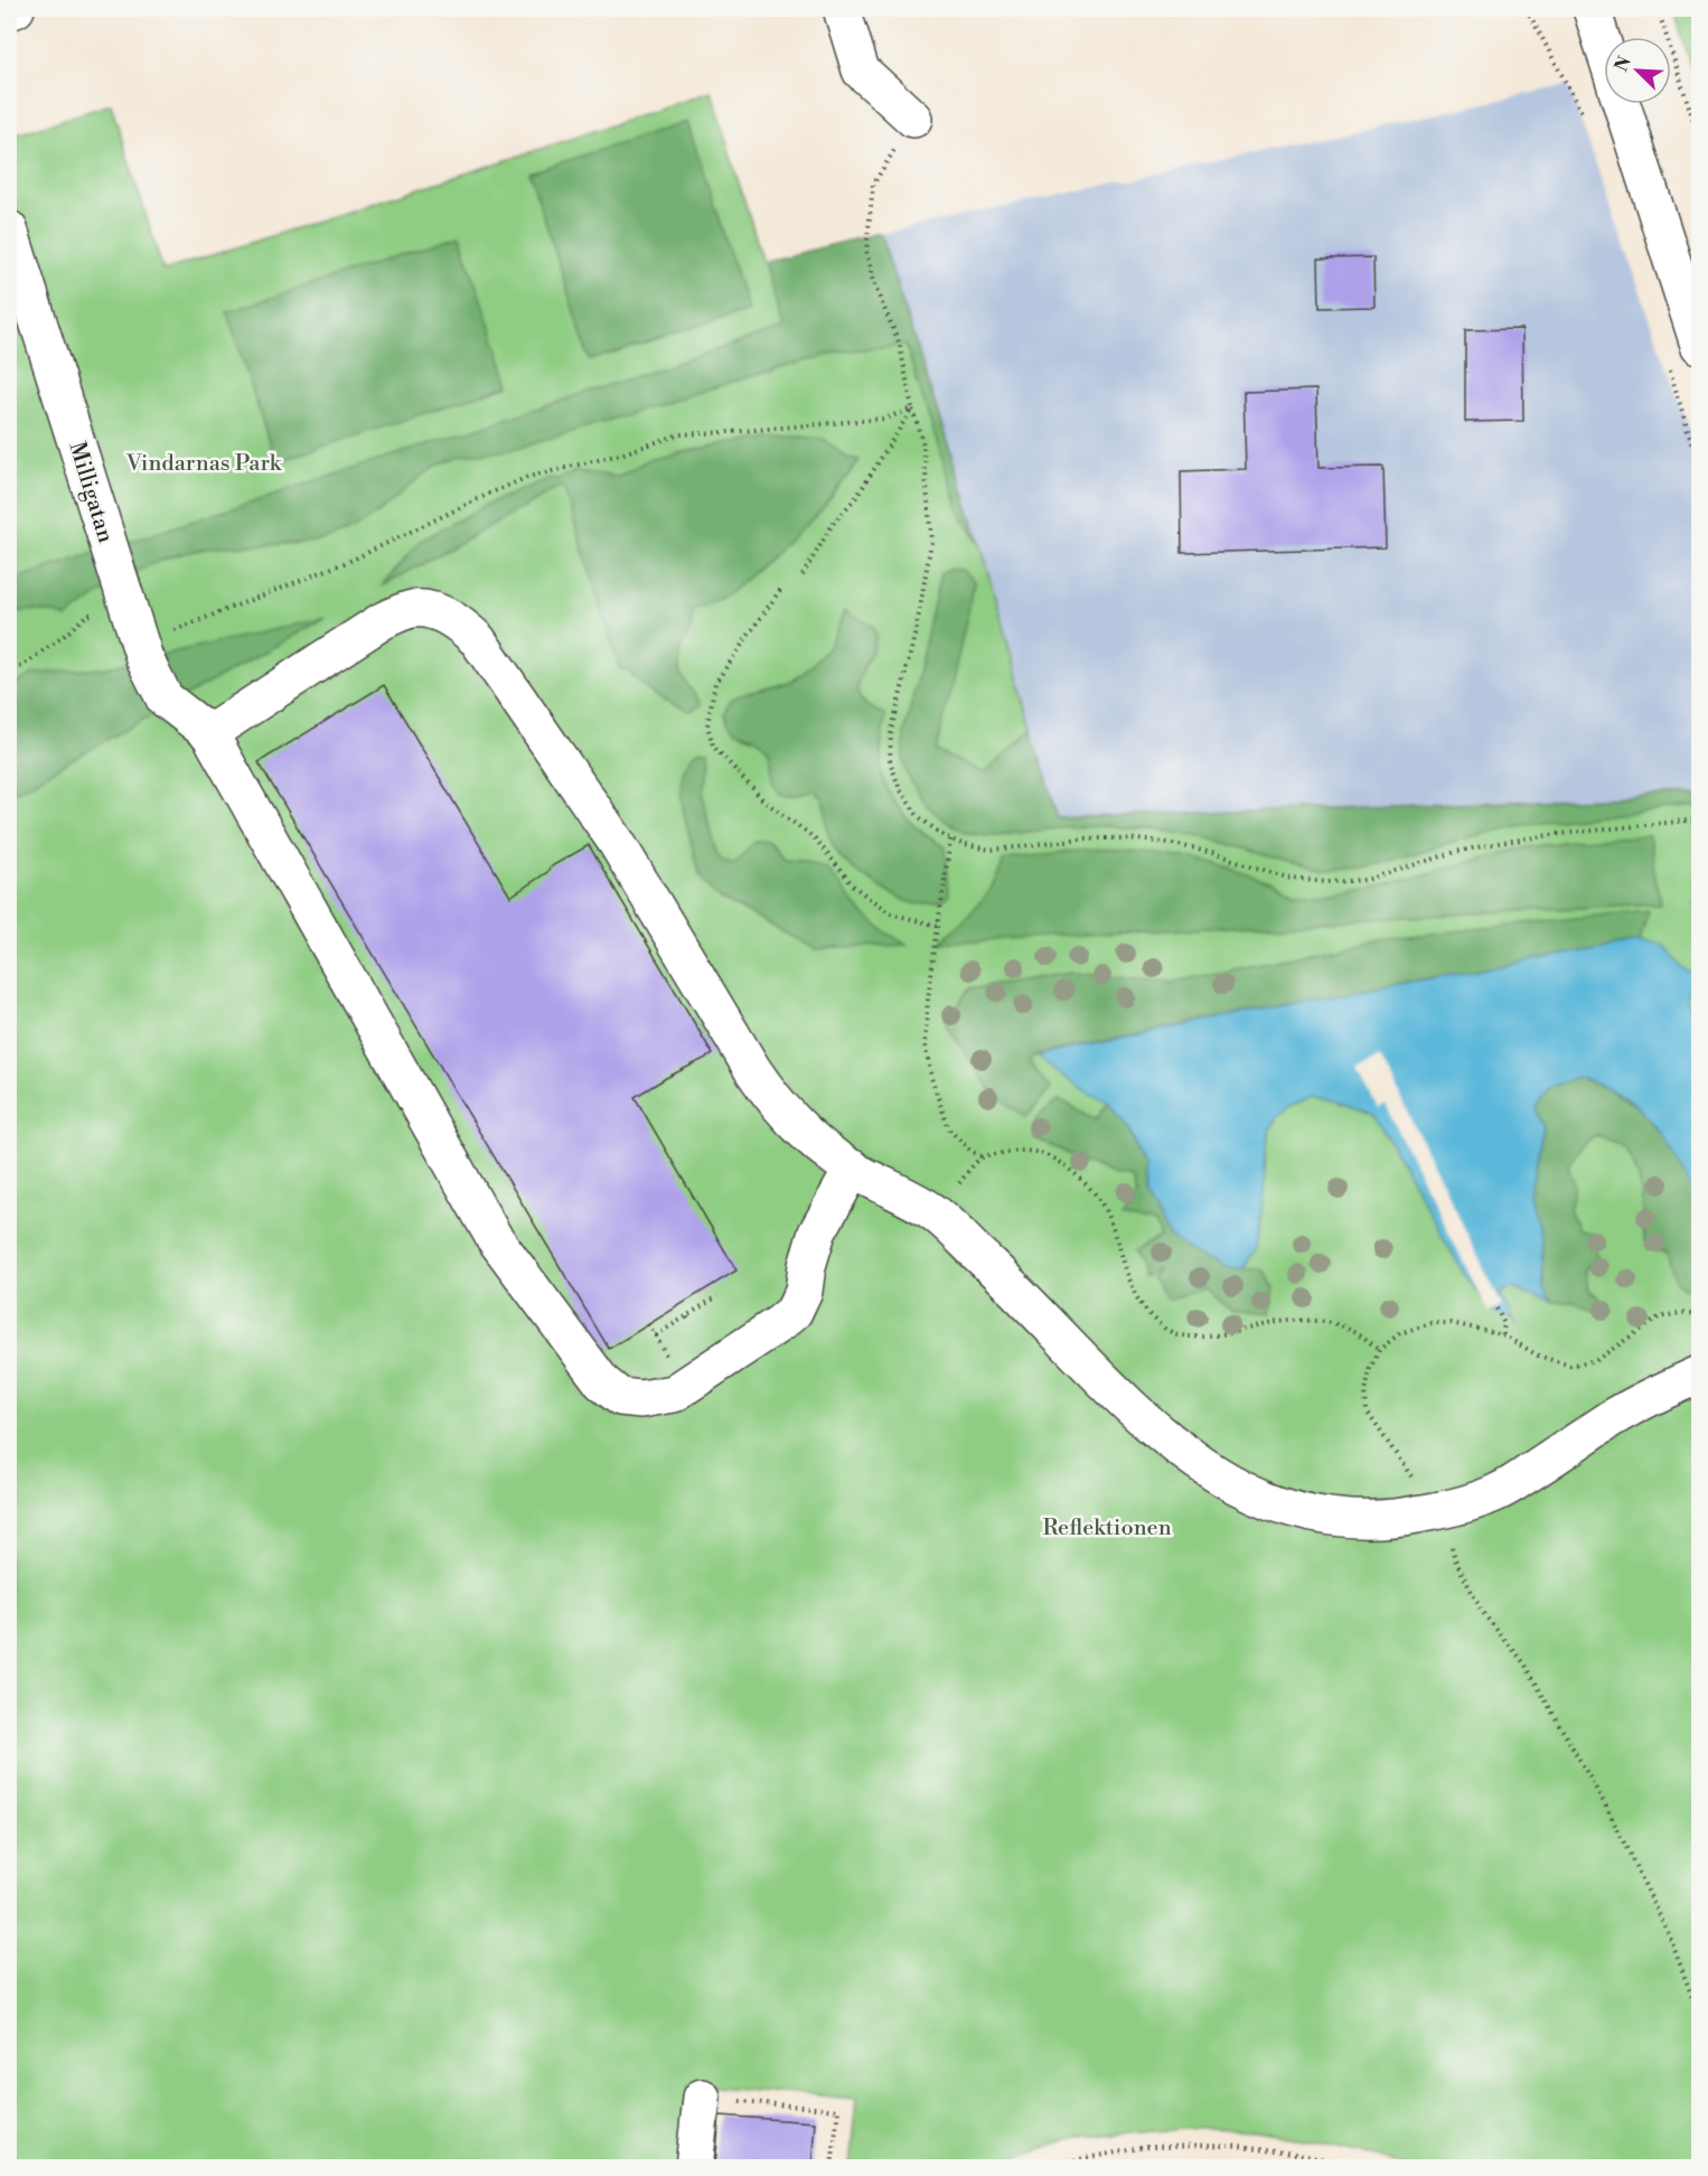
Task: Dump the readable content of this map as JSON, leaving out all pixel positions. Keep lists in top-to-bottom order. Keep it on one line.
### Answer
{"streets":{"street":["Milligatan"]},"parks":["Vindarnas Park","Reflektionen"],"north":"top left"}
